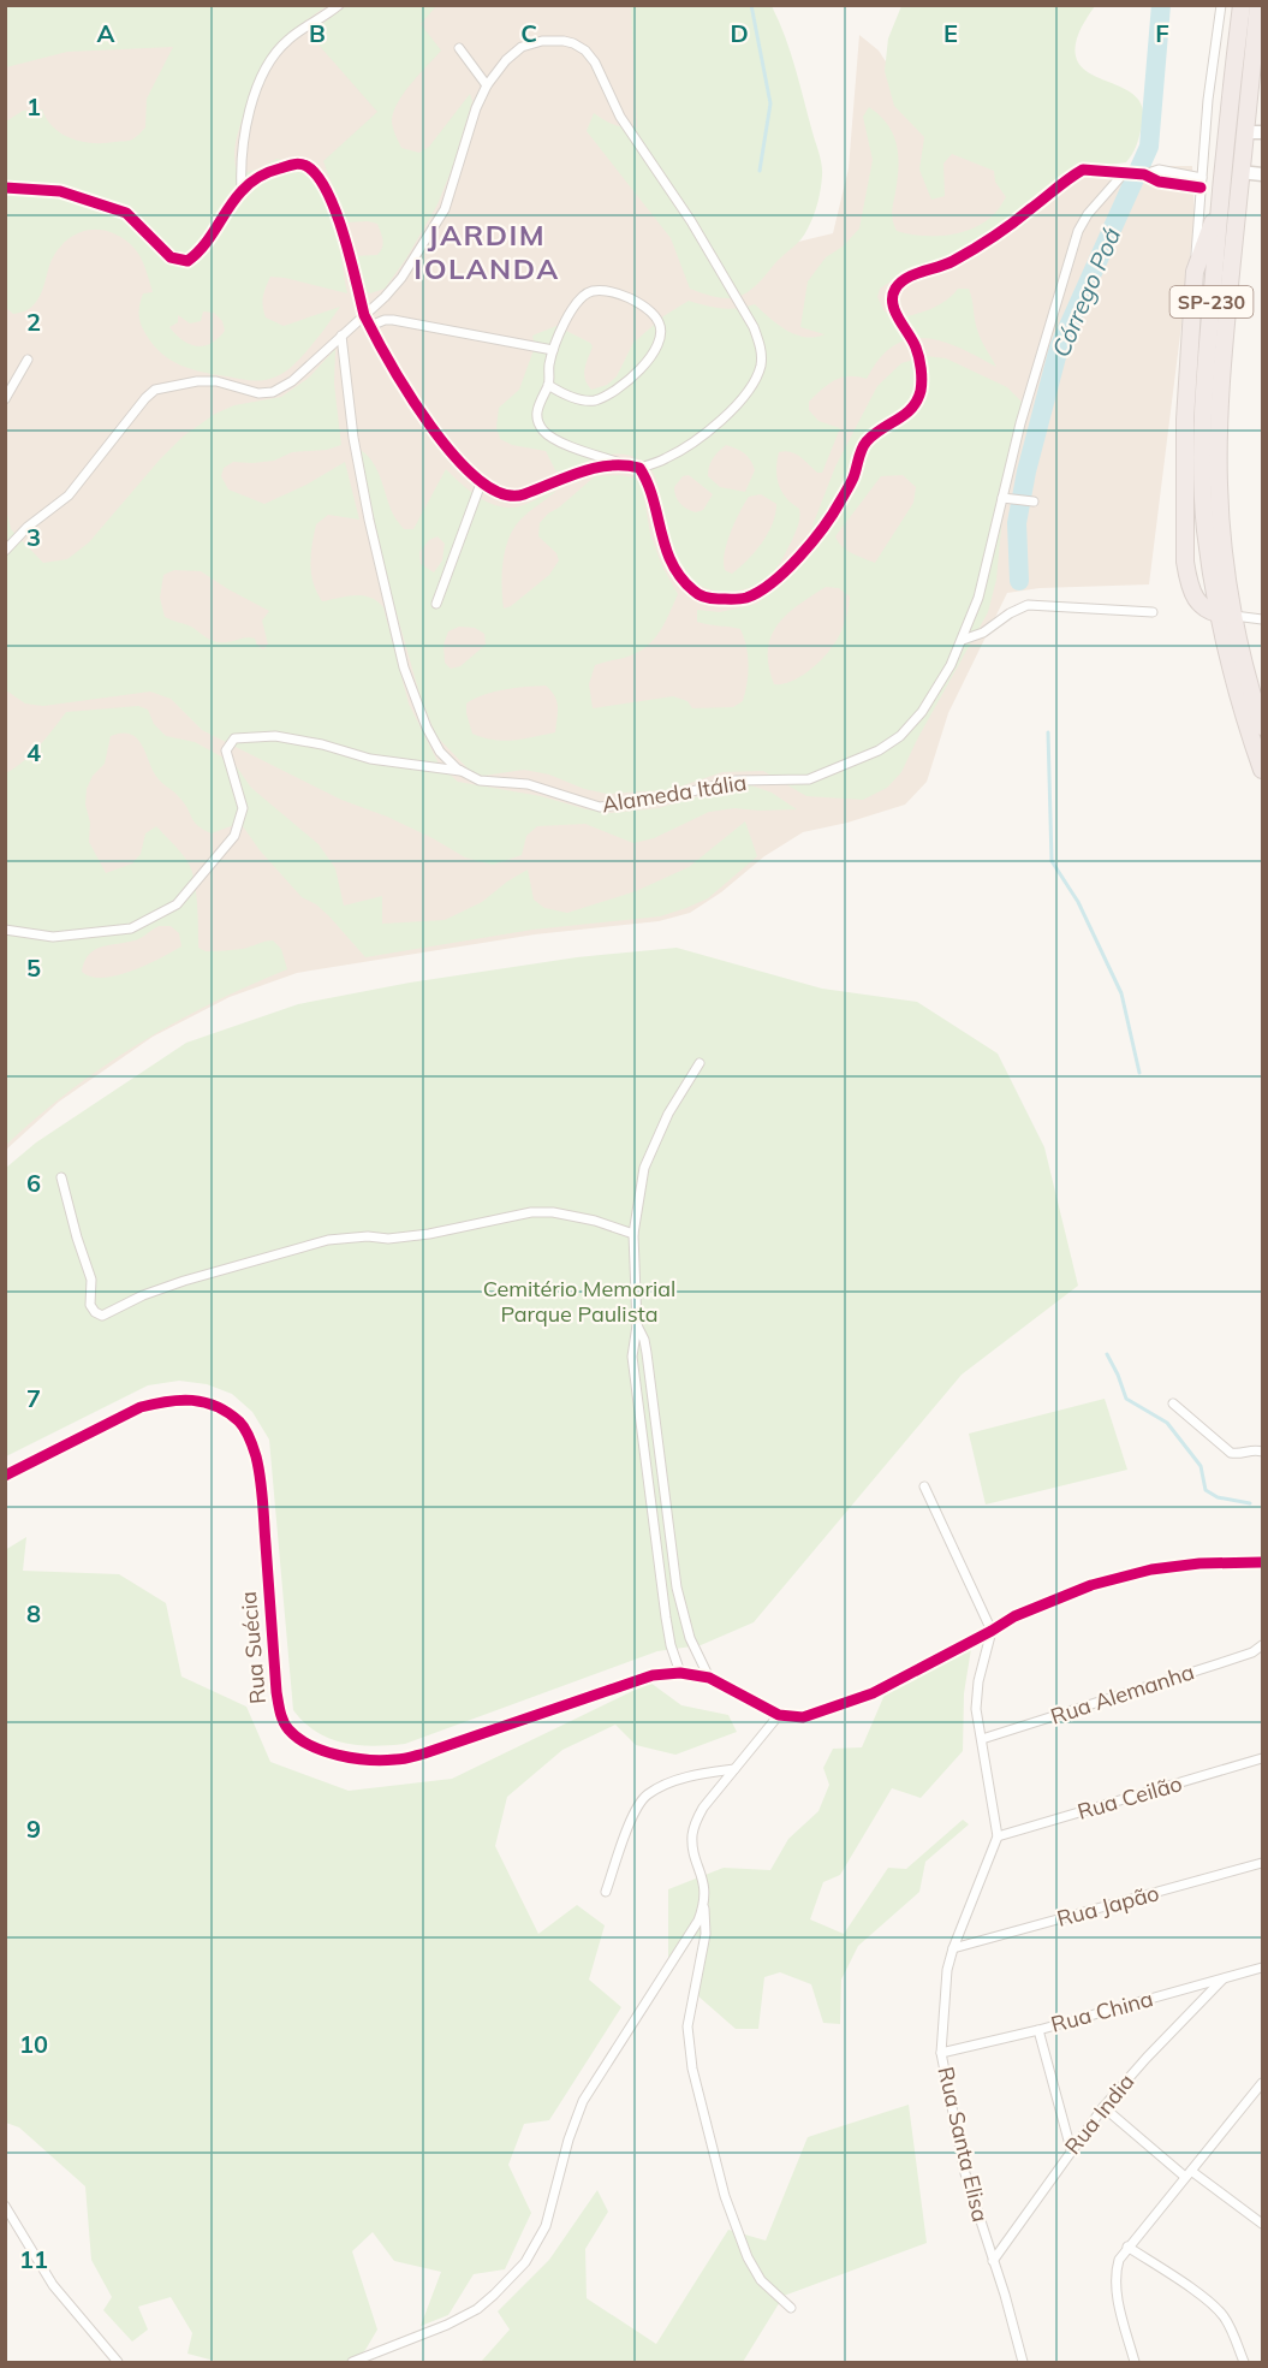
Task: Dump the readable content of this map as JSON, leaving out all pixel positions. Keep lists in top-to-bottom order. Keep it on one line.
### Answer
{"streets":{"highway":["SP-230"],"street":["Alameda Itália","Rua Suécia","Rua Alemanha","Rua Ceilão","Rua Japão","Rua China","Rua India","Rua Santa Elisa"]},"crossings":[["Rua Ceilão","Rua Santa Elisa"],["Rua Japão","Rua Santa Elisa"],["Rua China","Rua India"],["Rua China","Rua Santa Elisa"],["Rua India","Rua Santa Elisa"]],"districts":["JARDIM IOLANDA"],"water":["Córrego Poá"],"parks":["Cemitério Memorial Parque Paulista"],"grid":{"columns":["A","B","C","D","E","F"],"rows":["1","2","3","4","5","6","7","8","9","10","11"]}}
